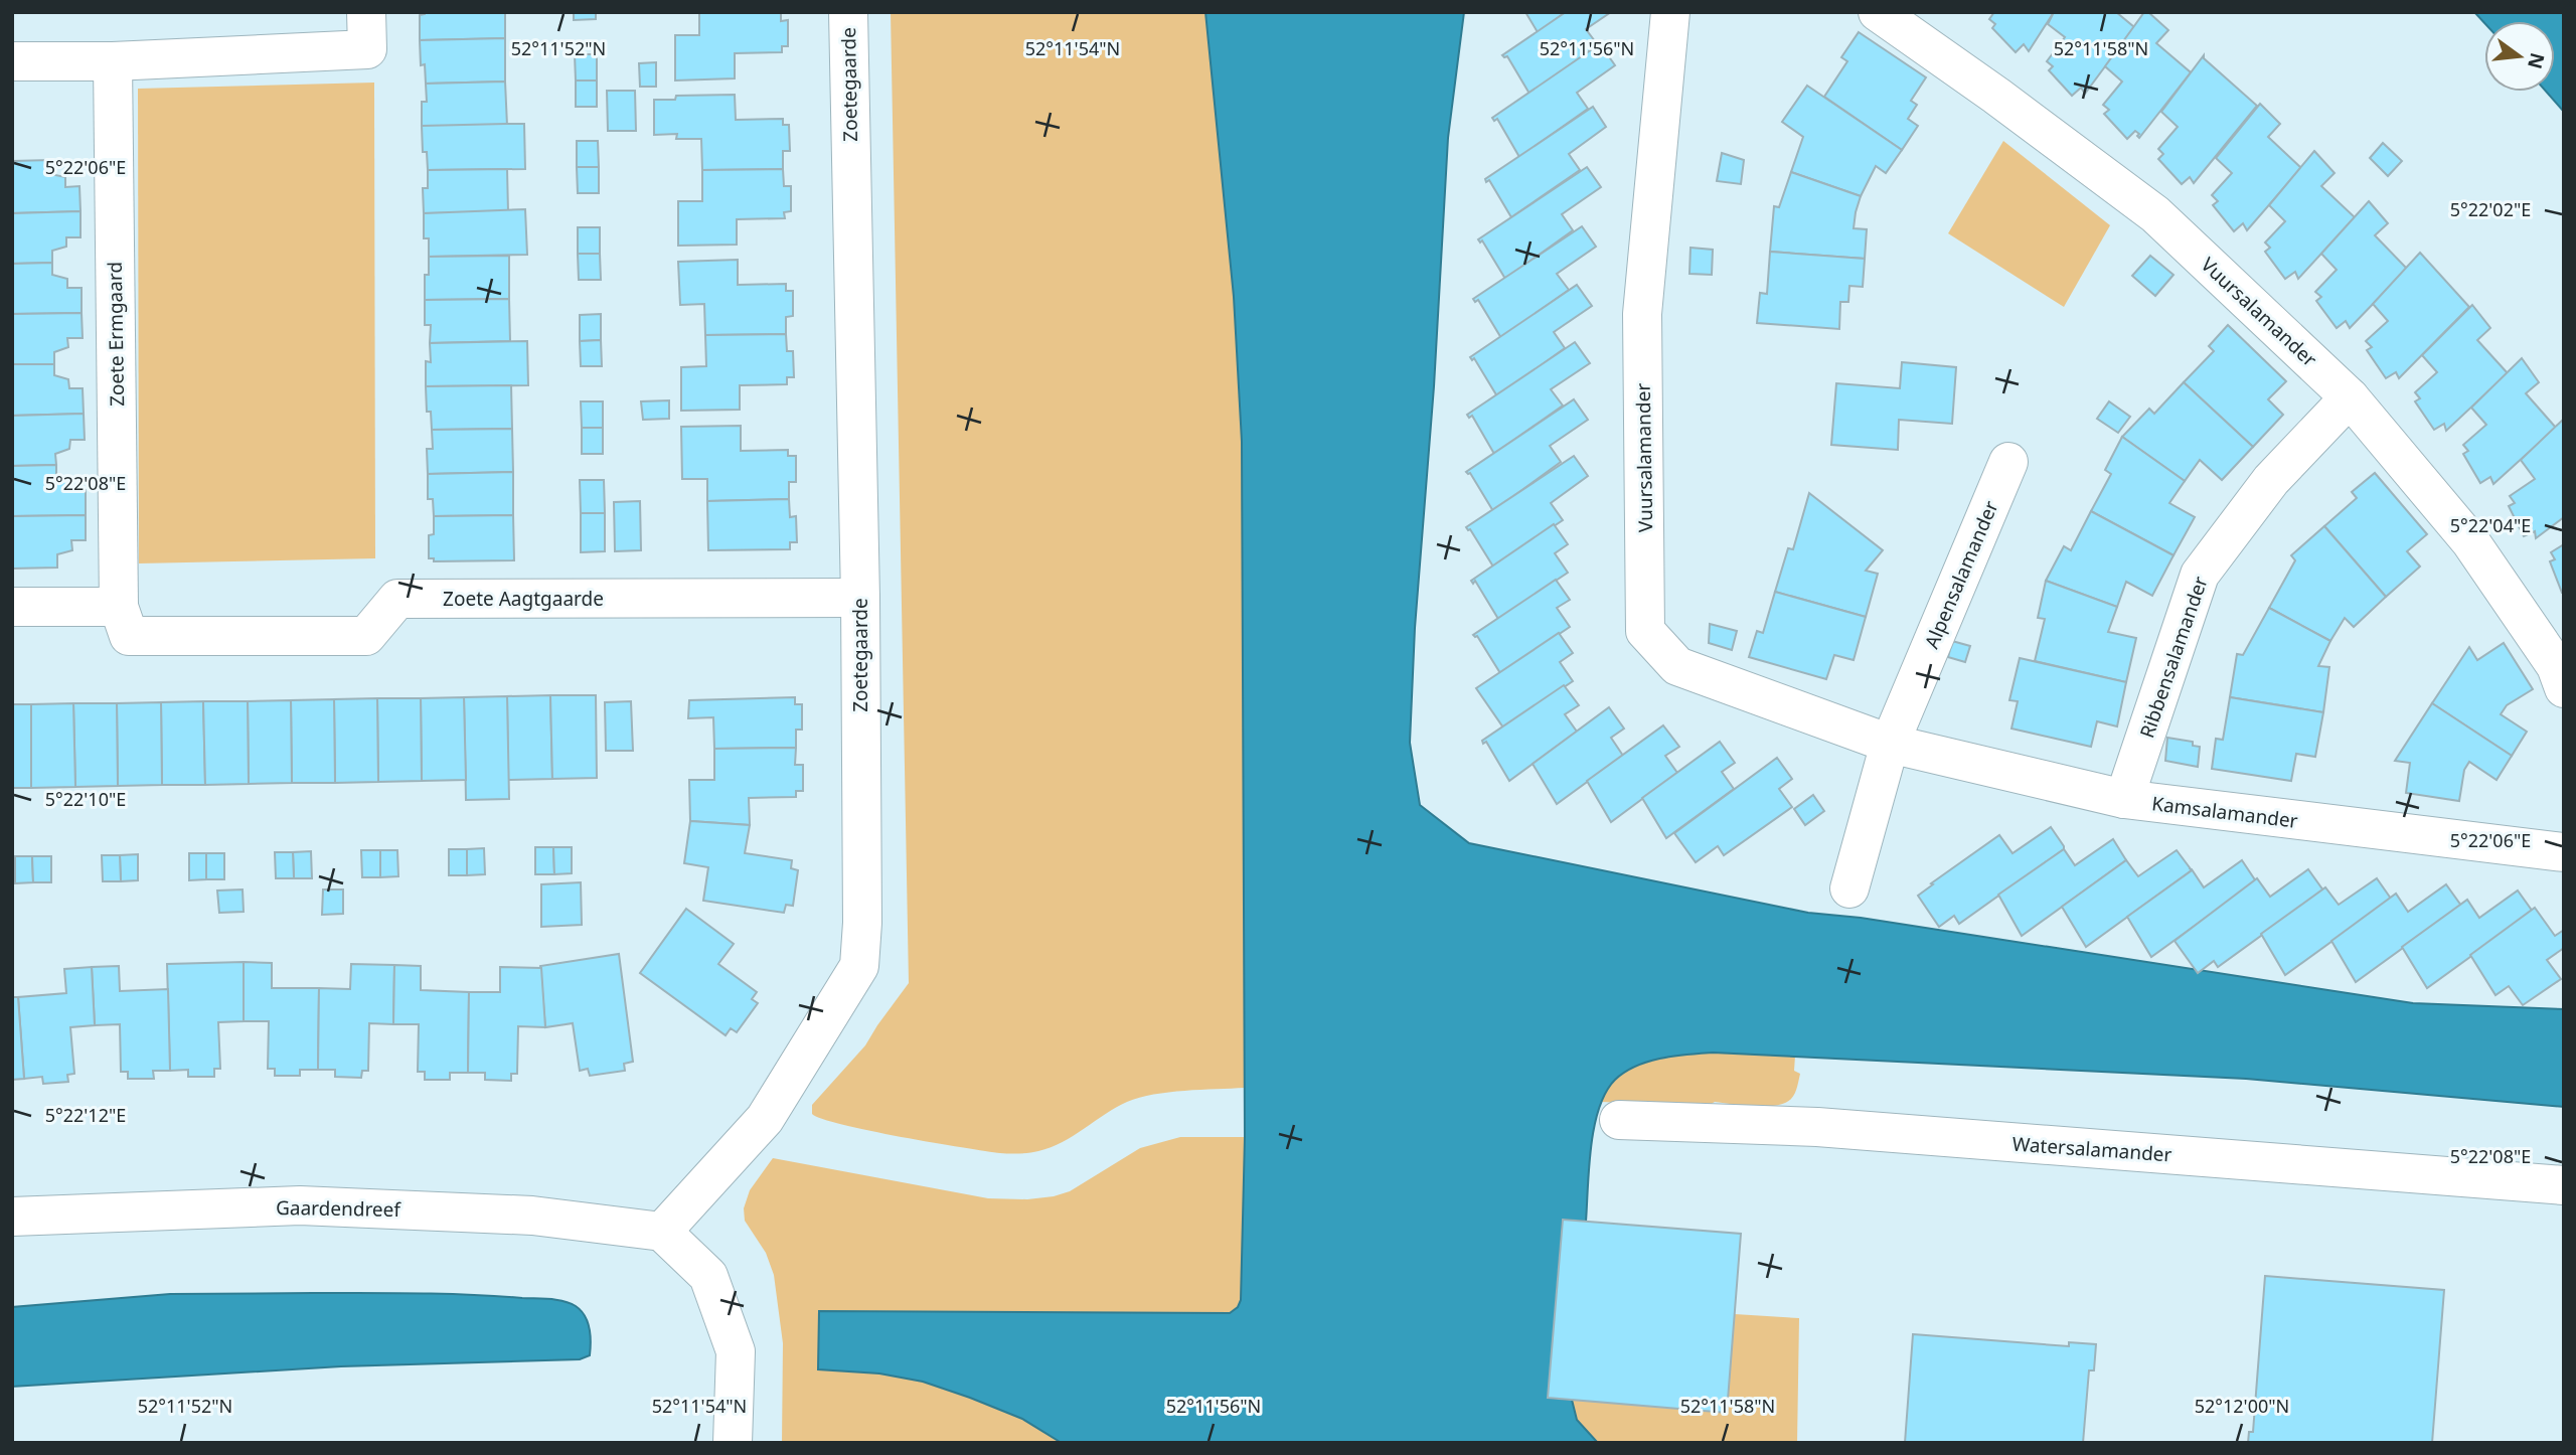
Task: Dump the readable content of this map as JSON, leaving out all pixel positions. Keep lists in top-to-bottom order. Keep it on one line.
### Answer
{"streets":{"street":["Zoetegaarde","Vuursalamander","Zoete Ermgaard","Alpensalamander","Zoete Aagtgaarde","Ribbensalamander","Kamsalamander","Watersalamander","Gaardendreef"]},"crossings":[["Zoetegaarde","Zoete Aagtgaarde"],["Zoetegaarde","Gaardendreef"],["Vuursalamander","Alpensalamander"],["Vuursalamander","Ribbensalamander"],["Vuursalamander","Kamsalamander"],["Zoete Ermgaard","Zoete Aagtgaarde"],["Alpensalamander","Kamsalamander"],["Ribbensalamander","Kamsalamander"]],"north":"right","coordinates":["52°11'52\"N","52°11'54\"N","52°11'56\"N","52°11'58\"N","5°22'06\"E","5°22'02\"E","5°22'08\"E","5°22'04\"E","5°22'10\"E","5°22'12\"E","52°12'00\"N"]}
